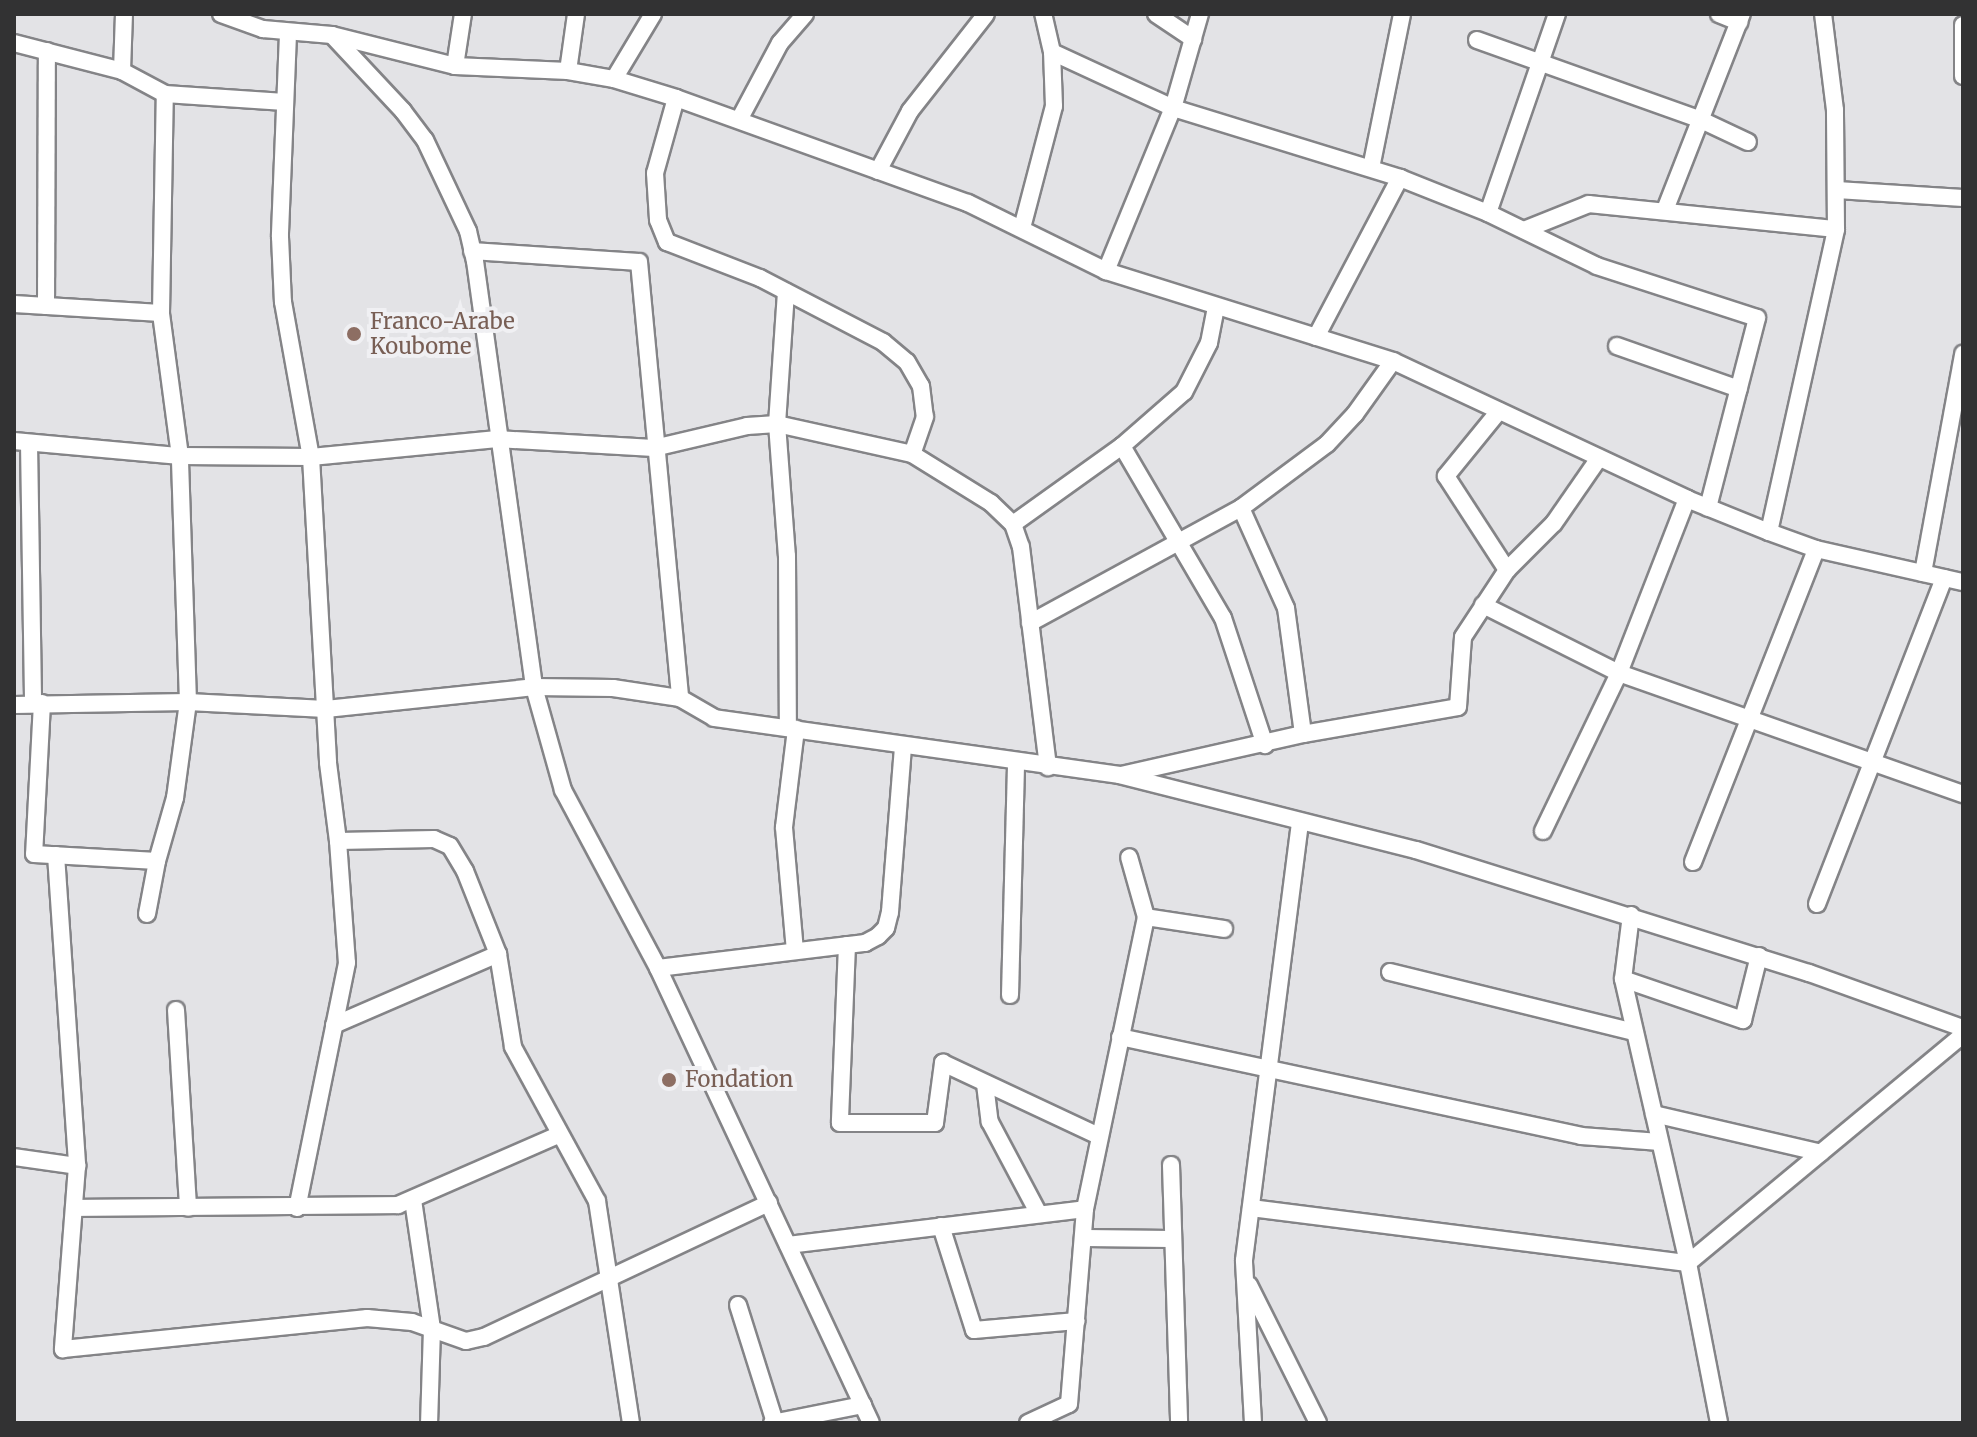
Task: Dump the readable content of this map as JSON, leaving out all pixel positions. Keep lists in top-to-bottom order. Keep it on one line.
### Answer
{"places":["Franco-Arabe Koubome","Fondation"]}
